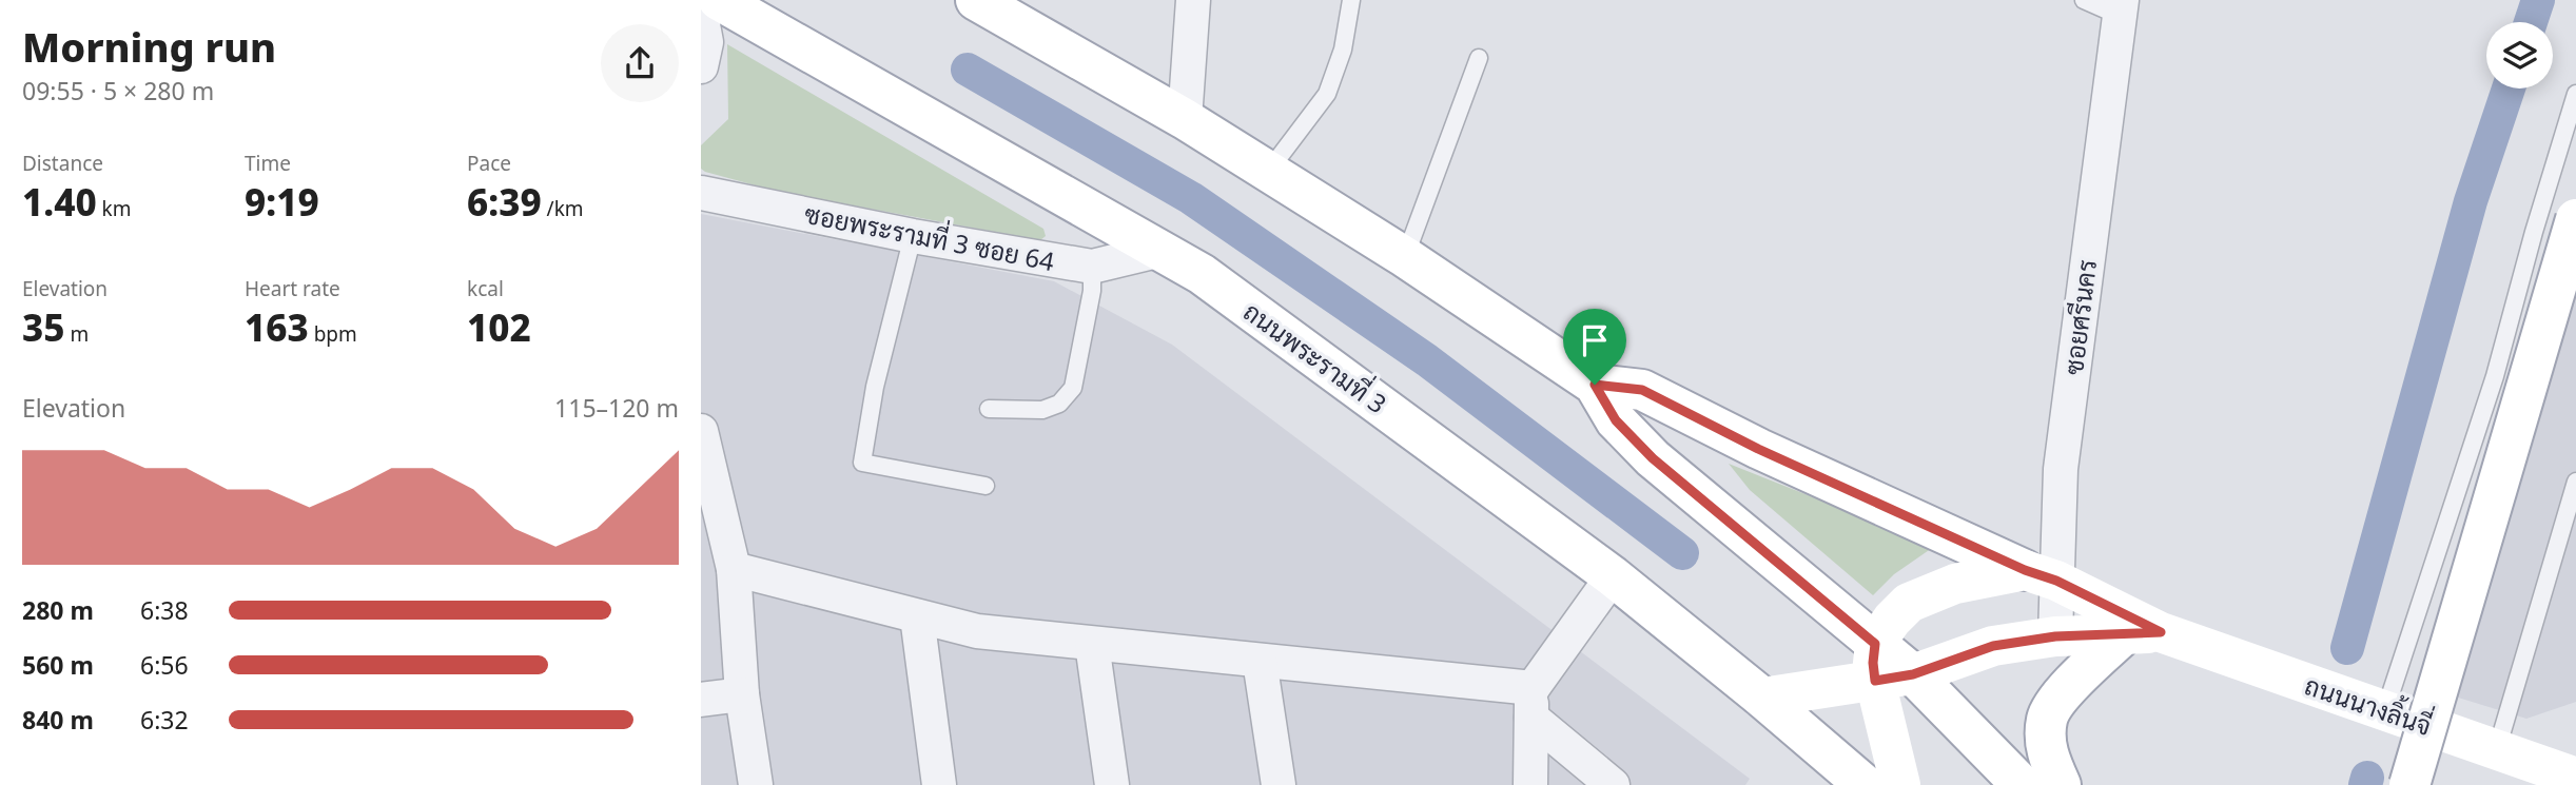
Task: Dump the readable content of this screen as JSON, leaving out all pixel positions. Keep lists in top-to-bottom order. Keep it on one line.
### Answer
{"streets":{"main road":["ถนนพระรามที่ 3","ถนนนางลิ้นจี่"],"street":["ซอยพระรามที่ 3 ซอย 64","ซอยศรีนคร"]},"crossings":[["ซอยพระรามที่ 3 ซอย 64","ถนนพระรามที่ 3"],["ซอยศรีนคร","ถนนนางลิ้นจี่"],["ถนนพระรามที่ 3","ถนนนางลิ้นจี่"]],"page":{"heading":["Morning run","09:55 · 5 × 280 m"],"stats":[["Distance","1.40 km"],["Time","9:19"],["Pace","6:39 /km"],["Elevation","35 m"],["Heart rate","163 bpm"],["kcal","102"]],"chart":["Elevation","115–120 m"],"list":[{"name":"280 m","note":"6:38"},{"name":"560 m","note":"6:56"},{"name":"840 m","note":"6:32"}]}}
